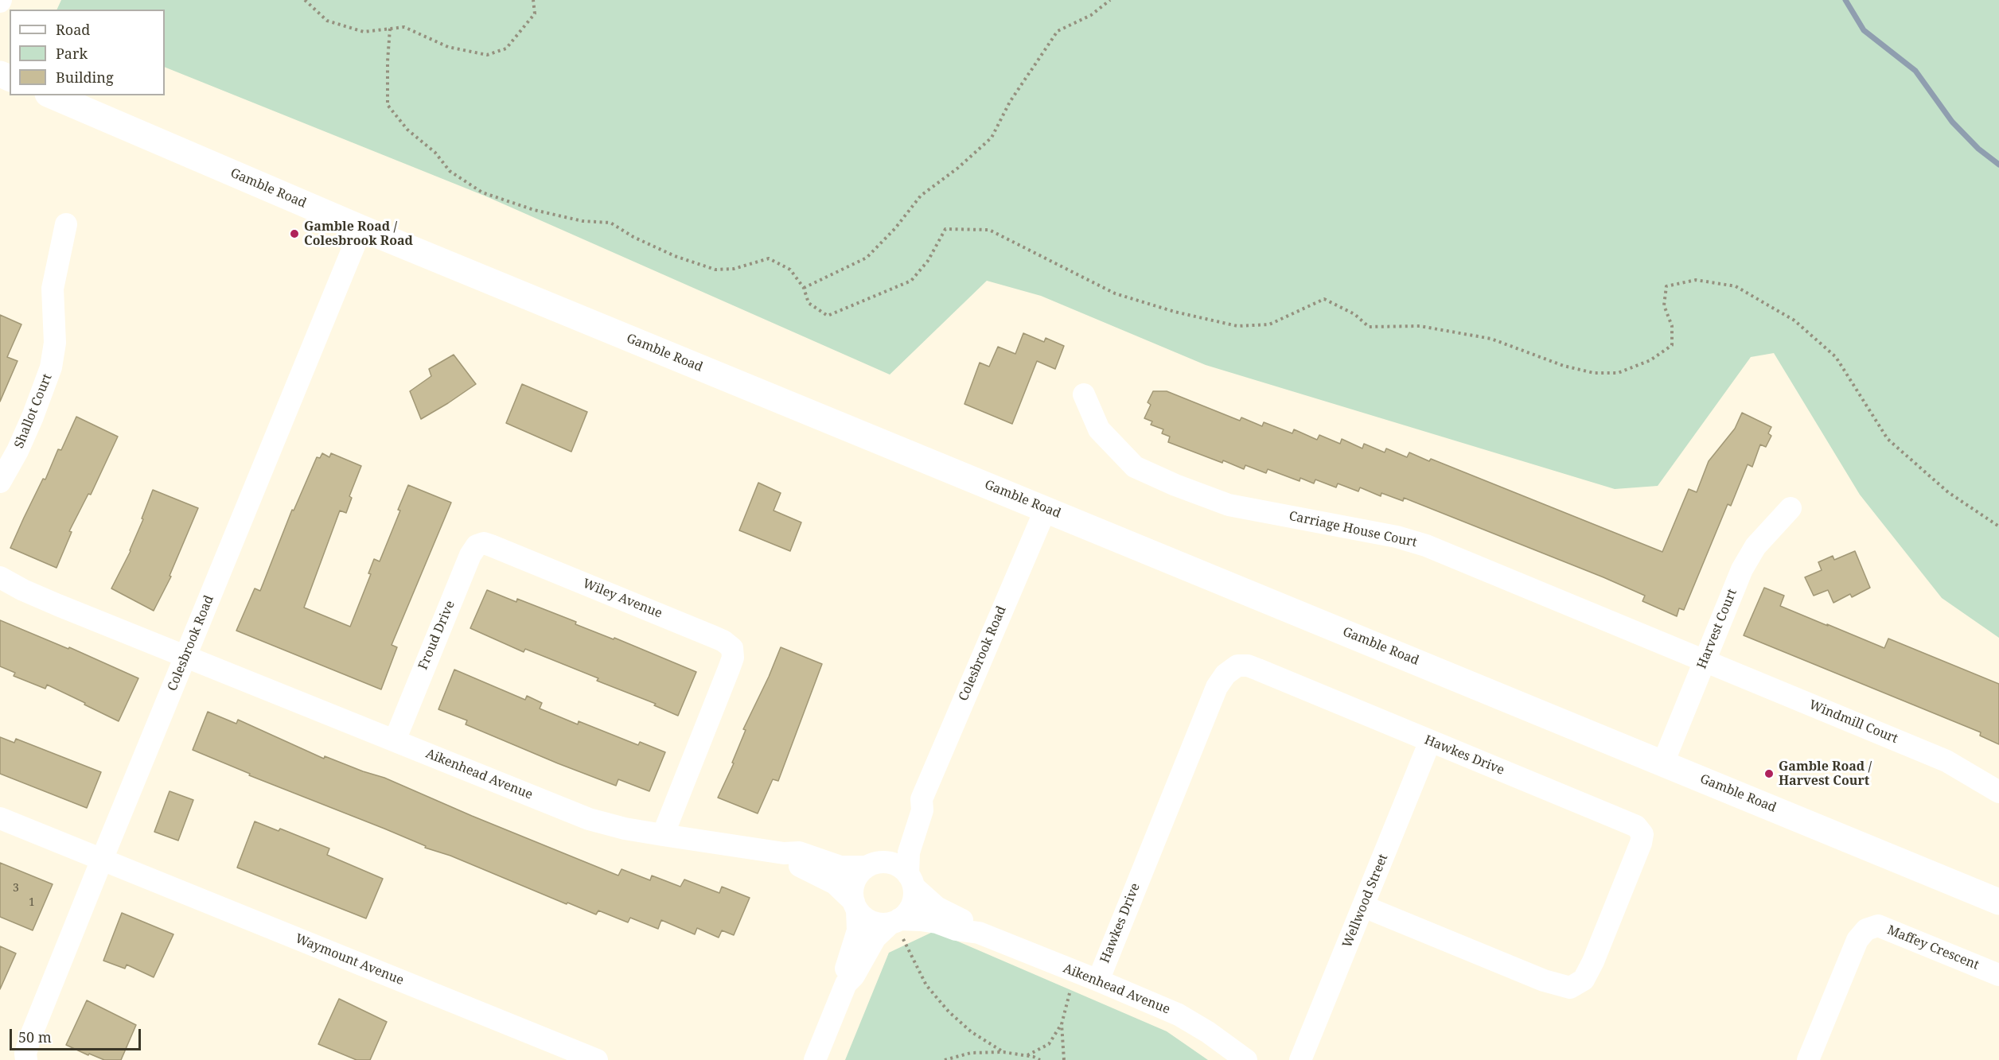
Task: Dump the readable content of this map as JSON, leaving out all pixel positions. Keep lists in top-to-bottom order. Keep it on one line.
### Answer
{"streets":{"main road":["Gamble Road"],"street":["Shallot Court","Carriage House Court","Wiley Avenue","Harvest Court","Froud Drive","Colesbrook Road","Windmill Court","Hawkes Drive","Aikenhead Avenue","Wellwood Street","Maffey Crescent","Waymount Avenue"]},"crossings":[["Gamble Road","Harvest Court"],["Gamble Road","Colesbrook Road"],["Carriage House Court","Harvest Court"],["Carriage House Court","Windmill Court"],["Wiley Avenue","Froud Drive"],["Wiley Avenue","Aikenhead Avenue"],["Harvest Court","Windmill Court"],["Froud Drive","Aikenhead Avenue"],["Colesbrook Road","Aikenhead Avenue"],["Colesbrook Road","Waymount Avenue"],["Hawkes Drive","Aikenhead Avenue"],["Hawkes Drive","Wellwood Street"]],"places":["Gamble Road / Colesbrook Road","Gamble Road / Harvest Court"],"house_numbers":["3","1"],"legend":["Road","Park","Building"],"scale_bar":"50 m"}
